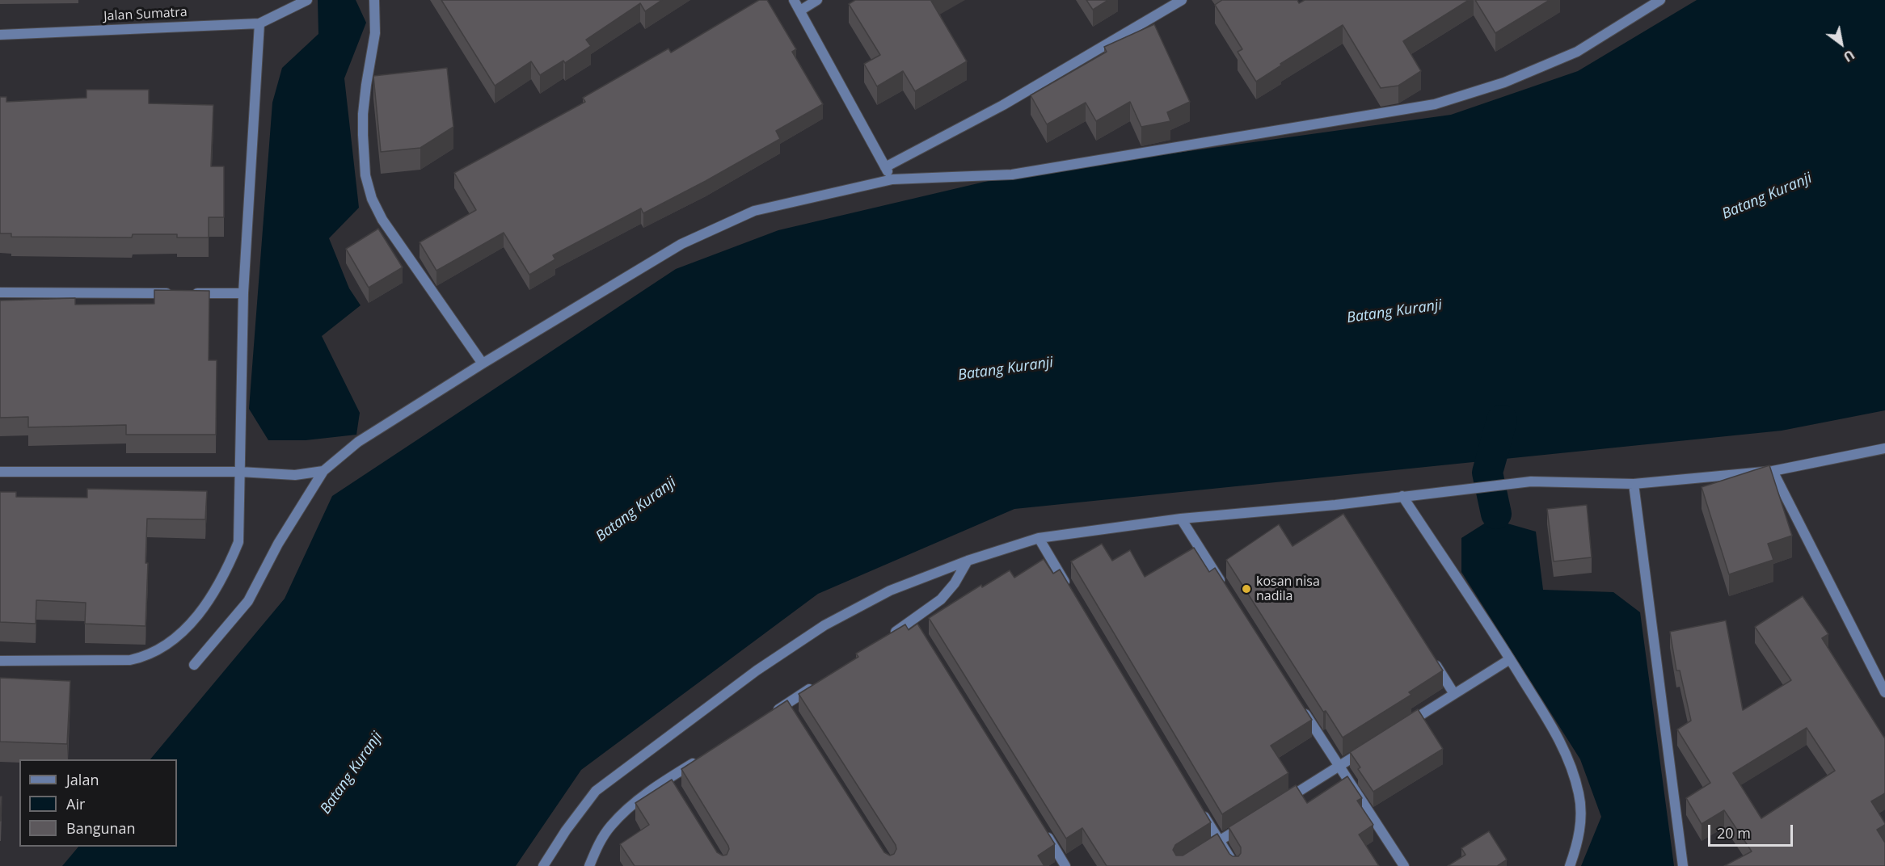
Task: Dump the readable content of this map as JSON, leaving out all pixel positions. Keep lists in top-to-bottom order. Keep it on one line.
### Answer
{"streets":{"street":["Jalan Sumatra"]},"water":["Batang Kuranji"],"places":["kosan nisa nadila"],"legend":["Jalan","Air","Bangunan"],"scale_bar":"20 m","north":"bottom right"}
